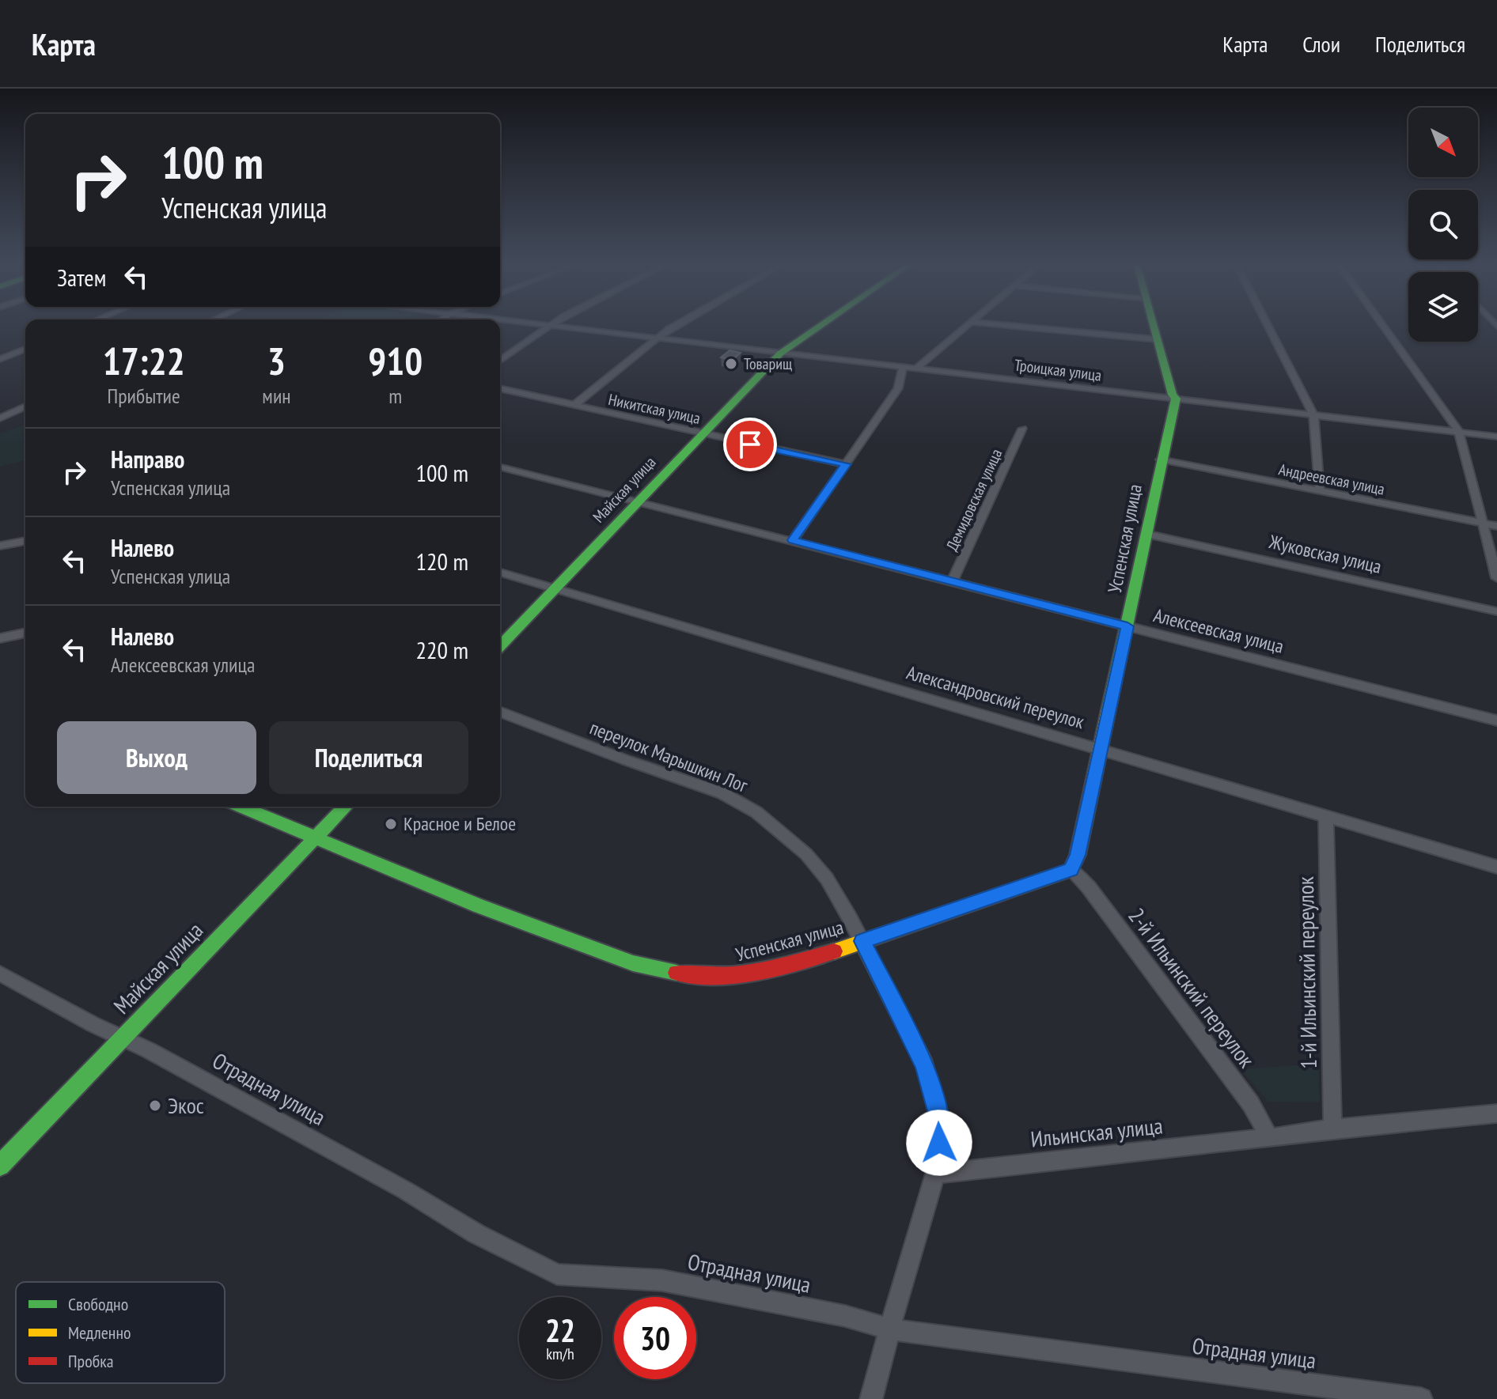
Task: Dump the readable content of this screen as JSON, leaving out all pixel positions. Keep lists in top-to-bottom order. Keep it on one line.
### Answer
{"streets":{"street":["Троицкая улица","Никитская улица","Андреевская улица","Майская улица","Демидовская улица","Успенская улица","Жуковская улица","Алексеевская улица","Александровский переулок","переулок Марышкин Лог","1-й Ильинский переулок","2-й Ильинский переулок","Отрадная улица","Ильинская улица"]},"crossings":[["Троицкая улица","Майская улица"],["Троицкая улица","Успенская улица"],["Никитская улица","Майская улица"],["Андреевская улица","Успенская улица"],["Майская улица","Успенская улица"],["Майская улица","Алексеевская улица"],["Майская улица","Александровский переулок"],["Майская улица","Отрадная улица"],["Демидовская улица","Алексеевская улица"],["Успенская улица","Жуковская улица"],["Успенская улица","Алексеевская улица"],["Успенская улица","Александровский переулок"],["Успенская улица","переулок Марышкин Лог"],["Успенская улица","2-й Ильинский переулок"],["Александровский переулок","1-й Ильинский переулок"],["переулок Марышкин Лог","Ильинская улица"],["1-й Ильинский переулок","Ильинская улица"],["2-й Ильинский переулок","Ильинская улица"]],"places":["Товарищ","Красное и Белое","Экос"],"legend":["Свободно","Медленно","Пробка"],"north":"bottom right","page":{"header":"Карта","nav":["Карта","Слои","Поделиться"],"turn":["100 m","Успенская улица"],"then":"Затем","eta":["17:22","Прибытие","3","мин","910","m"],"list":[{"name":"Направо","note":"Успенская улица","value":"100 m"},{"name":"Налево","note":"Успенская улица","value":"120 m"},{"name":"Налево","note":"Алексеевская улица","value":"220 m"}],"buttons":["Выход","Поделиться"],"speed":"22 km/h","limit":"30"}}
